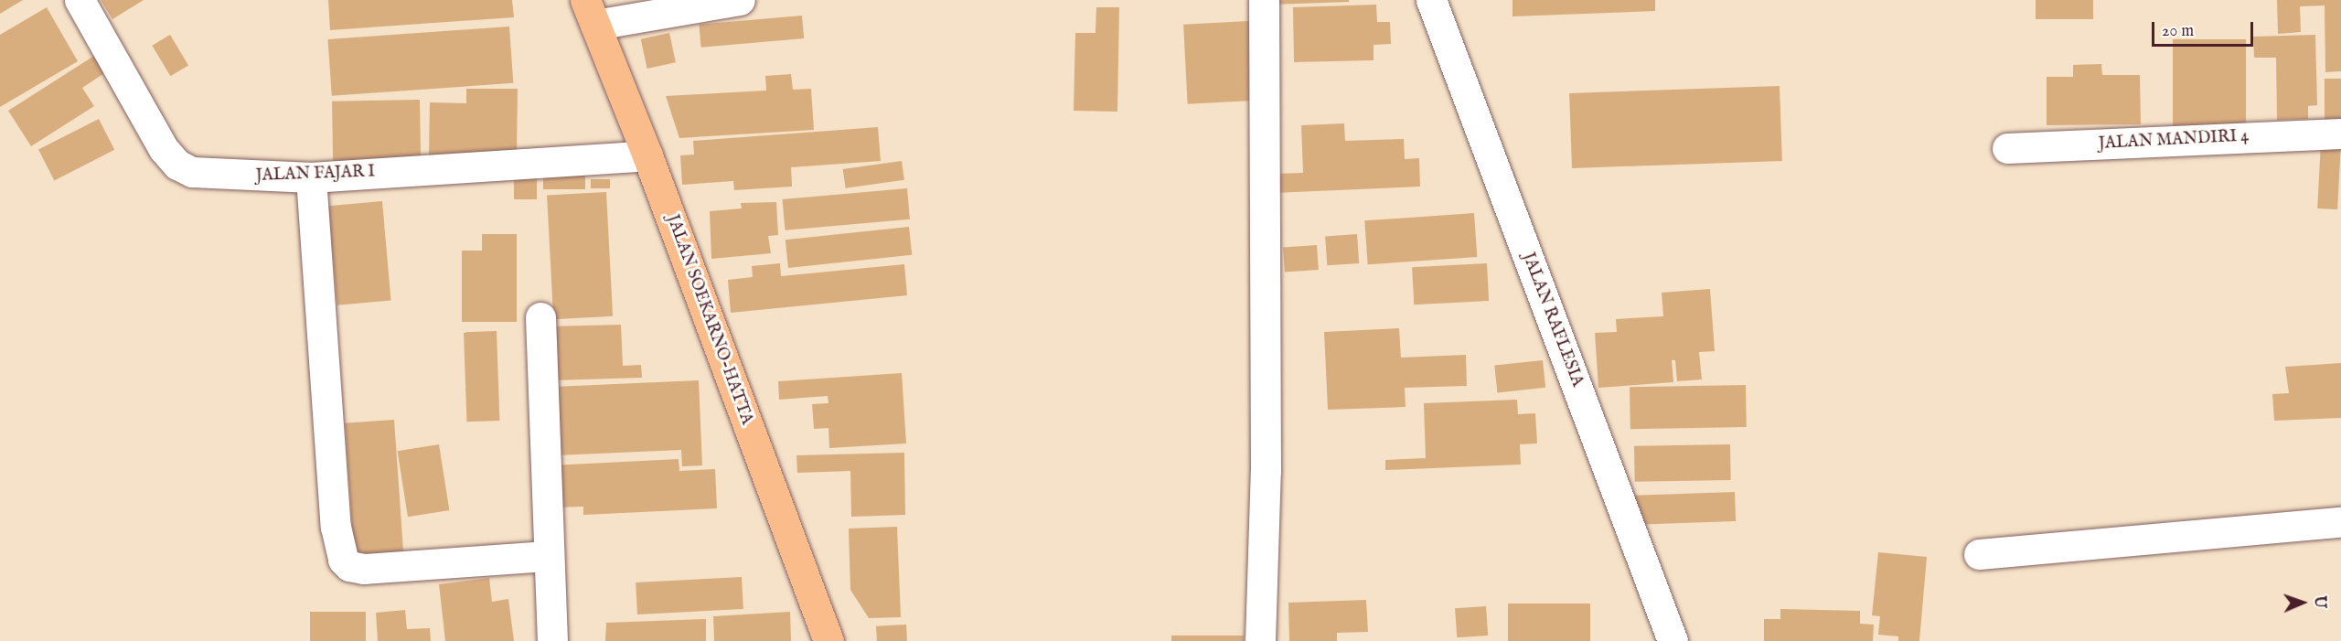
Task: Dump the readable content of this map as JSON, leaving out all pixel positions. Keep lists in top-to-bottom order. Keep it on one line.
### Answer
{"streets":{"main road":["JALAN SOEKARNO-HATTA"],"street":["JALAN MANDIRI 4","JALAN FAJAR I","JALAN RAFLESIA"]},"crossings":[["JALAN FAJAR I","JALAN SOEKARNO-HATTA"]],"scale_bar":"20 m","north":"right"}
